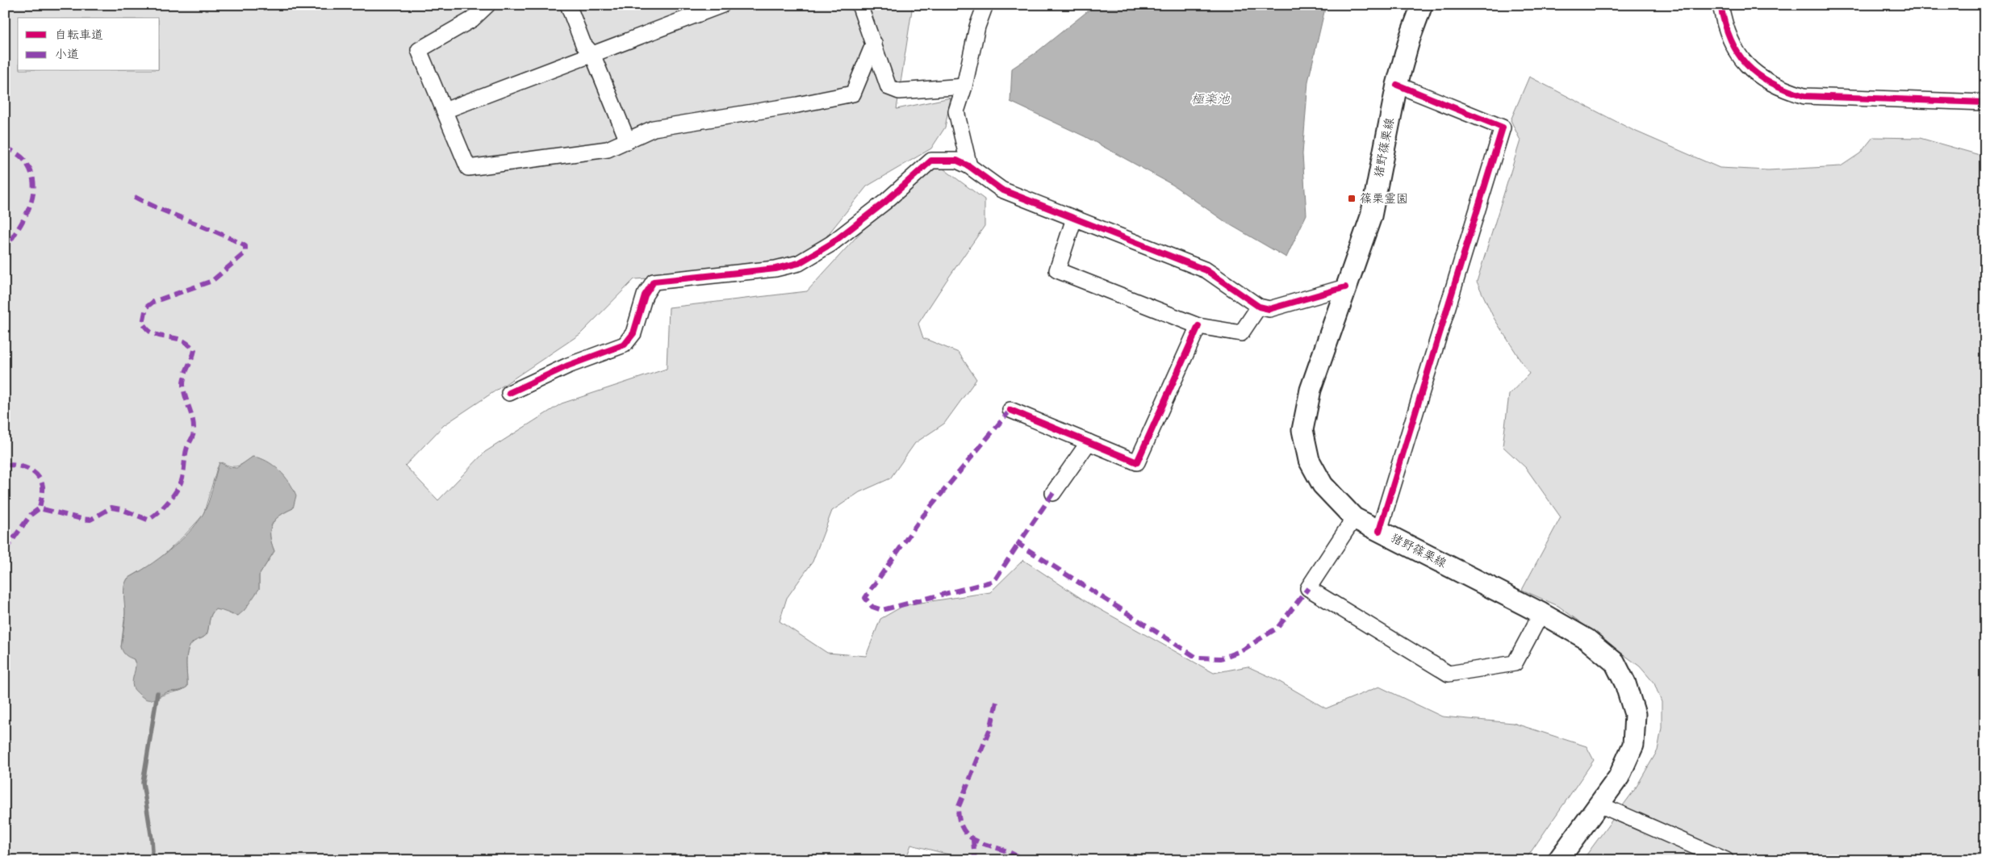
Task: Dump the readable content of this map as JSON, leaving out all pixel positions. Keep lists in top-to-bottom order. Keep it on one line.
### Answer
{"streets":{"main road":["猪野篠栗線"]},"water":["極楽池"],"places":{"transit":["篠栗霊園"]},"legend":["自転車道","小道"]}
